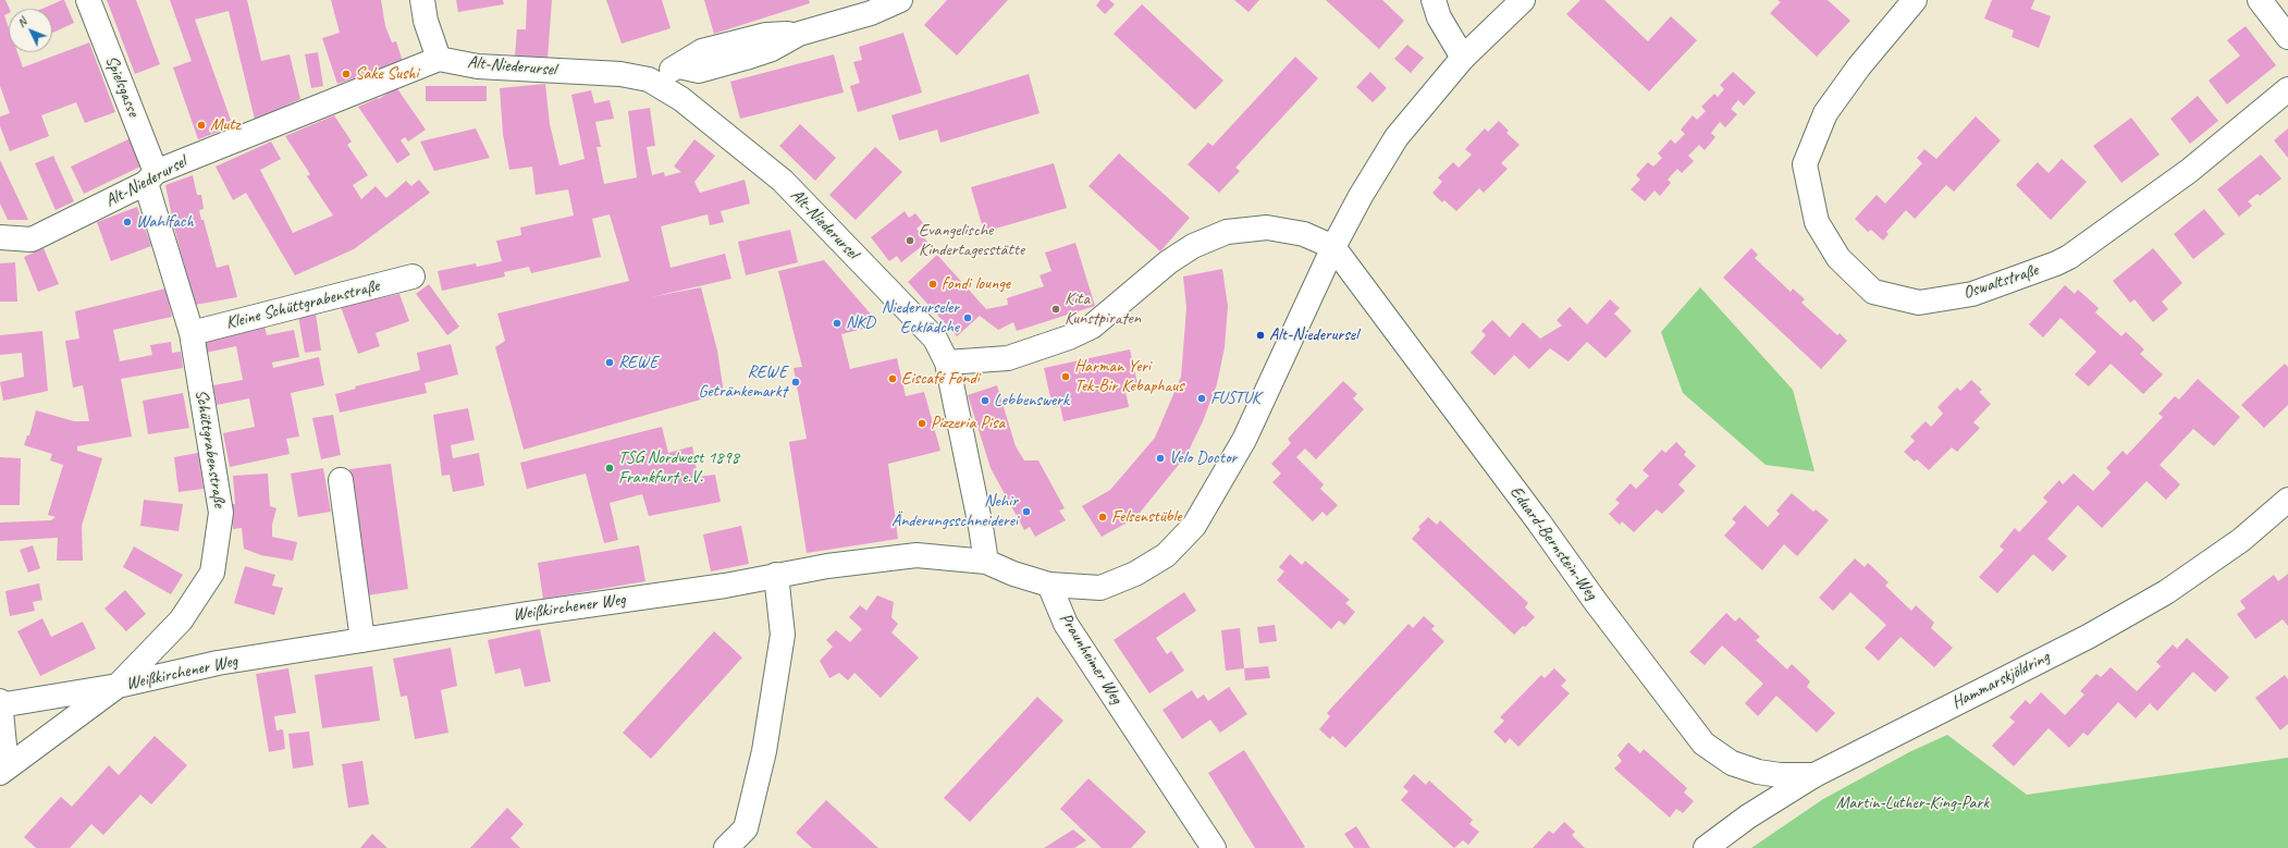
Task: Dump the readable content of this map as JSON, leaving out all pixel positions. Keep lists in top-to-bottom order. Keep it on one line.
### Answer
{"streets":{"street":["Alt-Niederursel","Spielsgasse","Oswaltstraße","Kleine Schüttgrabenstraße","Schüttgrabenstraße","Eduard-Bernstein-Weg","Weißkirchener Weg","Praunheimer Weg","Hammarskjöldring"]},"crossings":[["Alt-Niederursel","Spielsgasse"],["Alt-Niederursel","Schüttgrabenstraße"],["Spielsgasse","Schüttgrabenstraße"],["Kleine Schüttgrabenstraße","Schüttgrabenstraße"],["Schüttgrabenstraße","Weißkirchener Weg"],["Eduard-Bernstein-Weg","Hammarskjöldring"]],"parks":["Martin-Luther-King-Park"],"places":["Sake Sushi","Mutz","Wahlfach","Evangelische Kindertagesstätte","fondi lounge","Kita Kunstpiraten","Niederurseler Ecklädche","NKD","Alt-Niederursel","REWE","Harman Yeri Tek-Bir Kebaphaus","Eiscafé Fondi","REWE Getränkemarkt","FUSTUK","Lebbenswerk","Pizzeria Pisa","Velo Doctor","TSG Nordwest 1898 Frankfurt e.V.","Nehir Änderungsschneiderei","Felsenstüble"],"north":"top left"}
